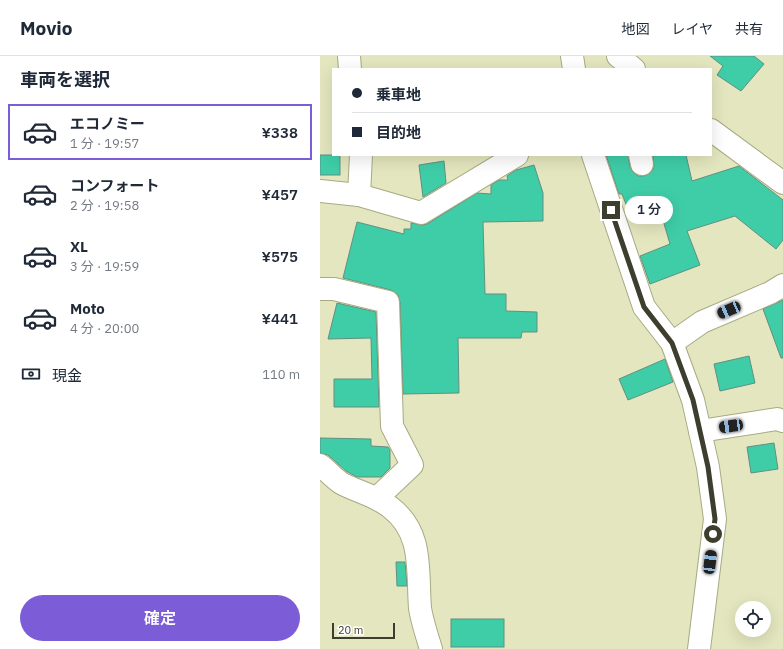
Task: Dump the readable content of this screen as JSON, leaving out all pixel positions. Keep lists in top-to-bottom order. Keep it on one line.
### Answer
{"scale_bar":"20 m","page":{"header":"Movio","nav":["地図","レイヤ","共有"],"heading":"車両を選択","banner":["乗車地","目的地"],"list":[{"name":"エコノミー","note":"1 分 · 19:57","value":"¥338"},{"name":"コンフォート","note":"2 分 · 19:58","value":"¥457"},{"name":"XL","note":"3 分 · 19:59","value":"¥575"},{"name":"Moto","note":"4 分 · 20:00","value":"¥441"}],"bubble":"1 分","pay":["現金","110 m"],"buttons":"確定","scale":"20 m"}}
